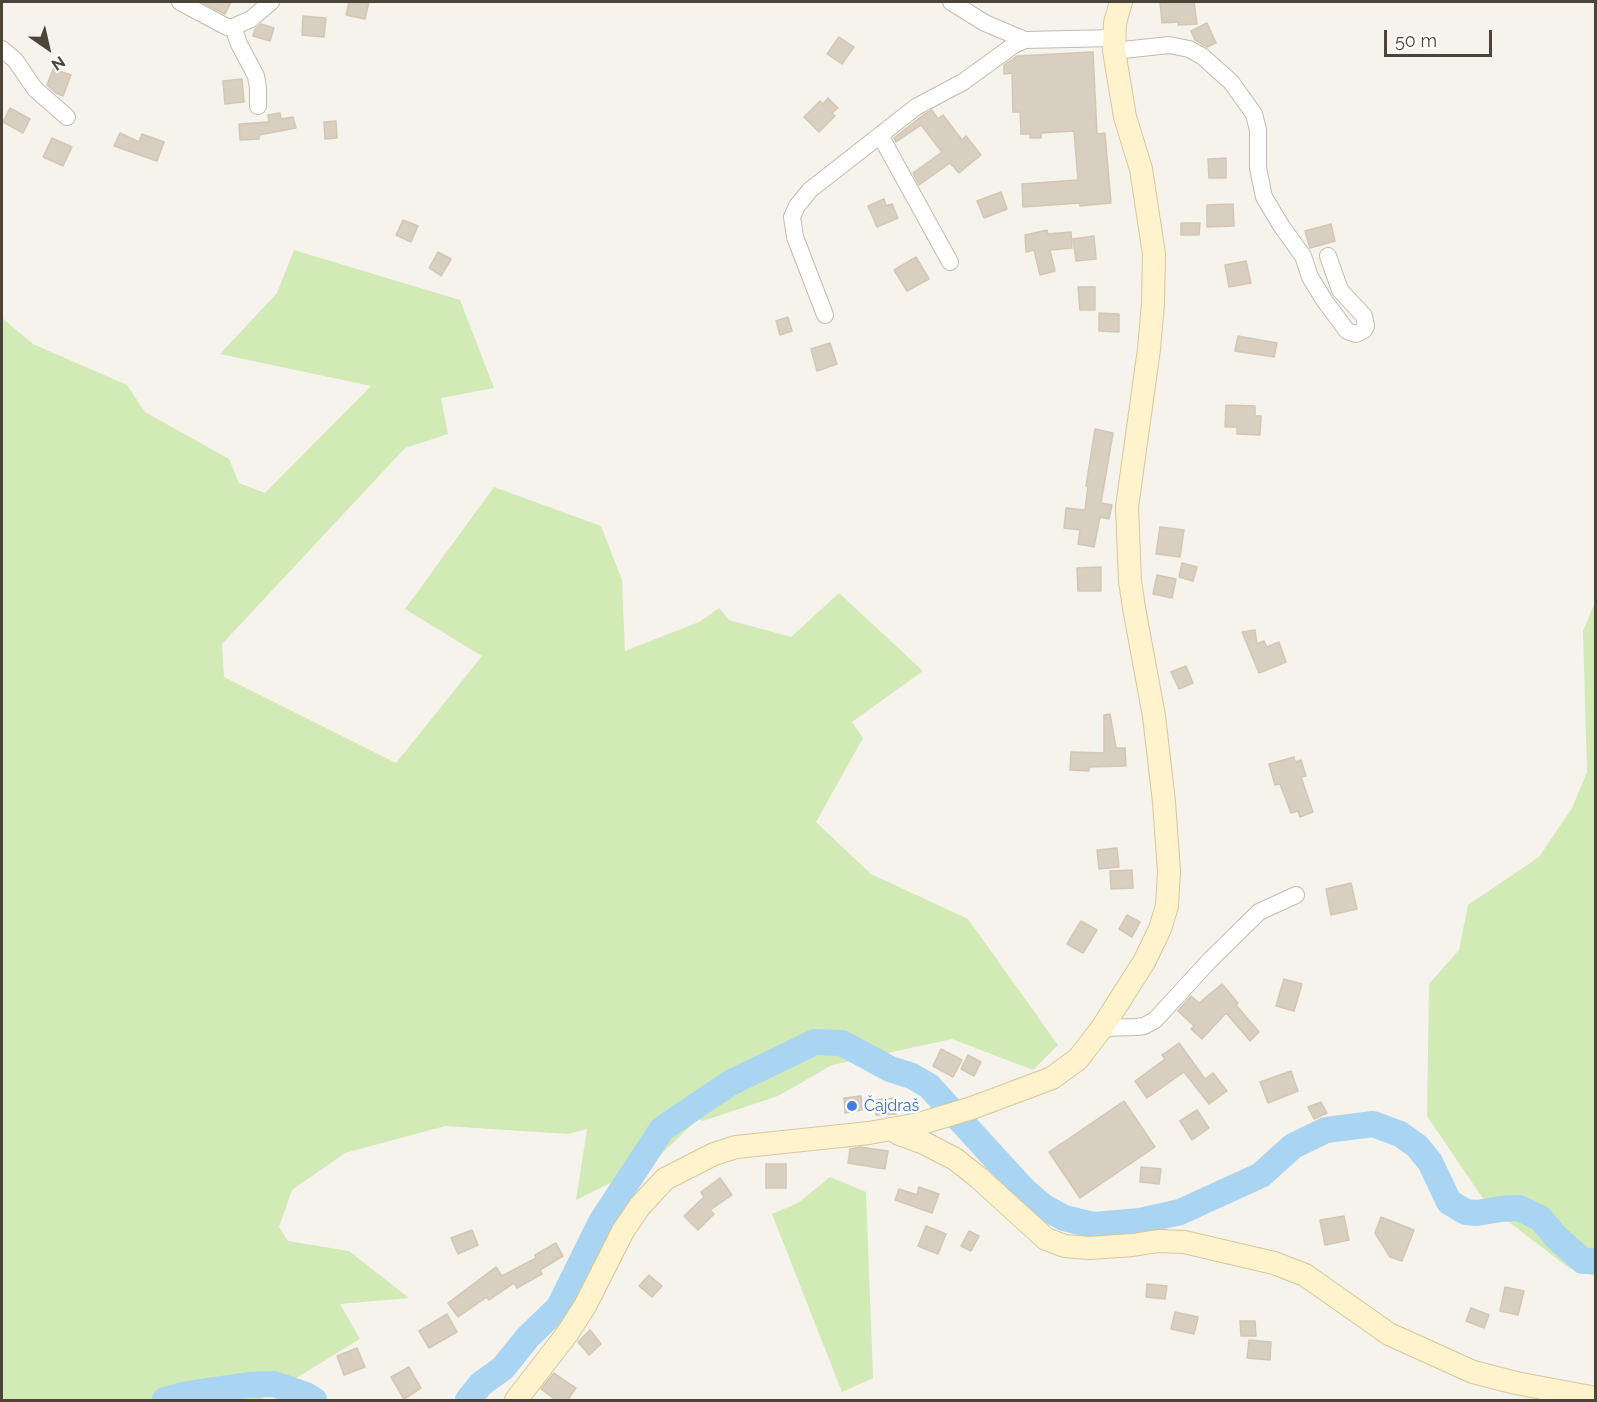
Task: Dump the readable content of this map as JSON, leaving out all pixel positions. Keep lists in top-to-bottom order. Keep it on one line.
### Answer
{"places":["Čajdraš"],"scale_bar":"50 m","north":"bottom right"}
